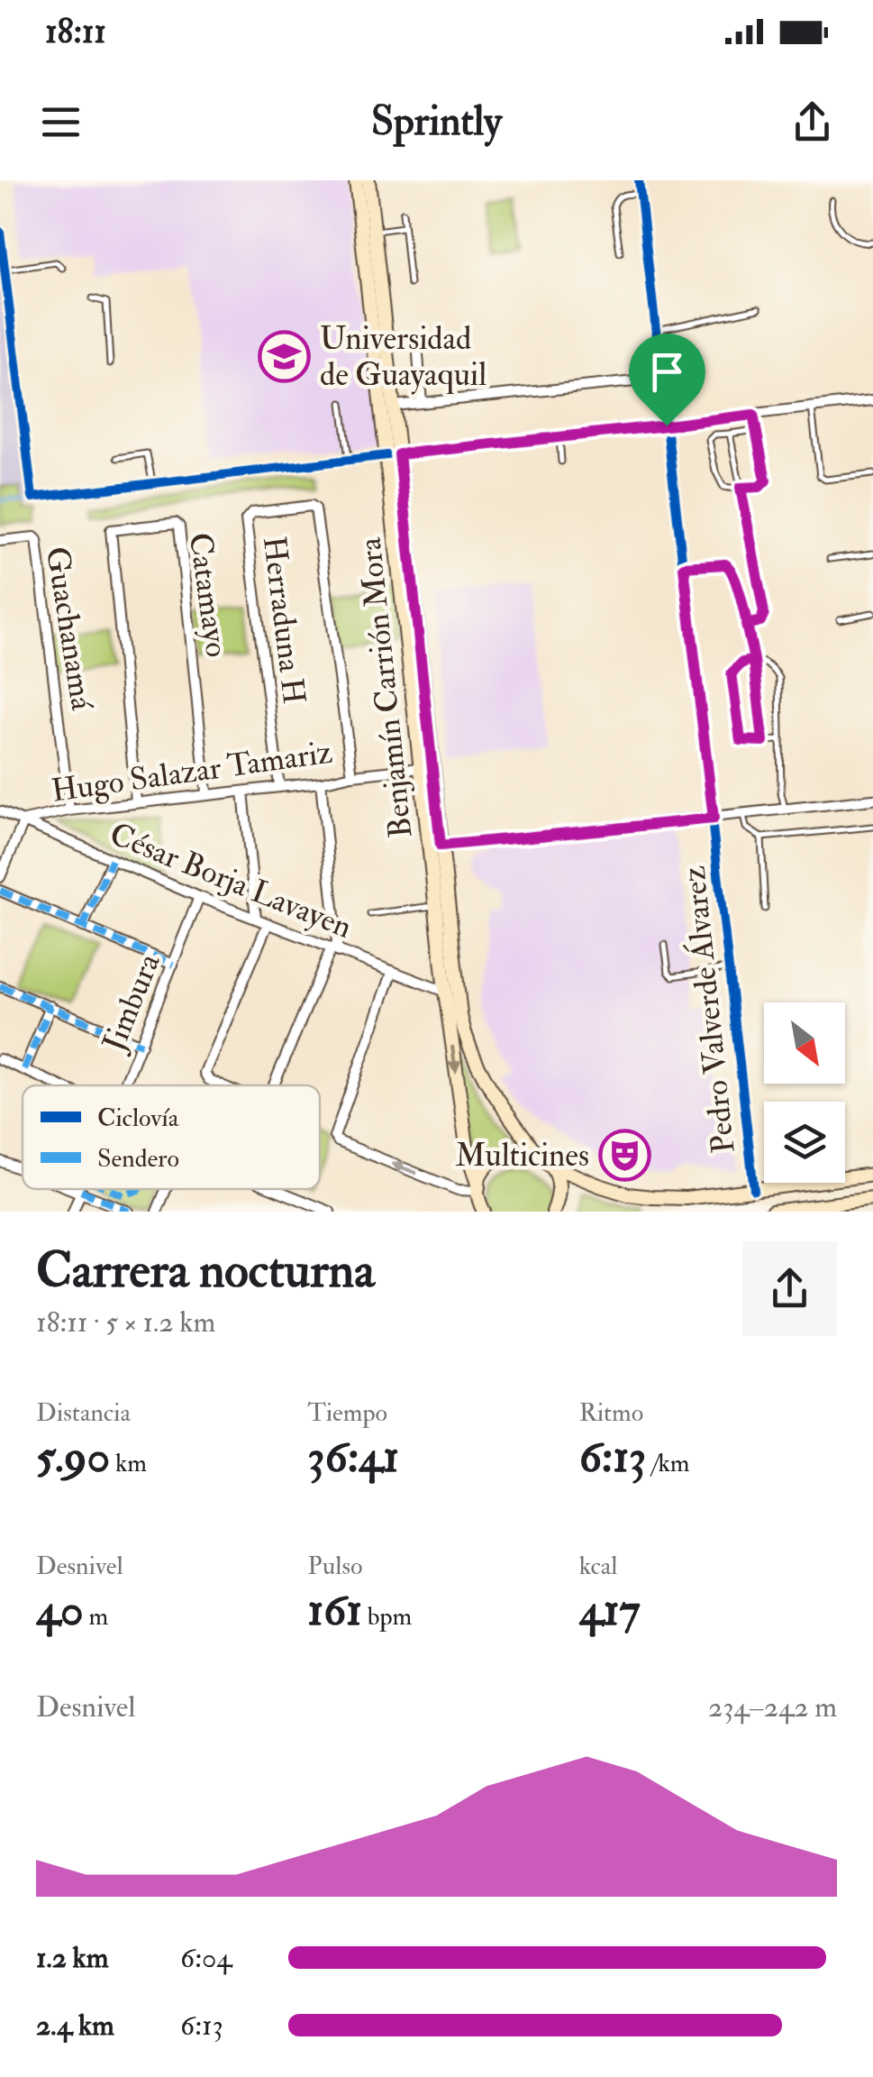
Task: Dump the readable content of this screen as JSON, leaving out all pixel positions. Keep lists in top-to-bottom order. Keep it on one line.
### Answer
{"streets":{"main road":["Benjamín Carrión Mora"],"street":["Catamayo","Herraduna H","Guachanamá","Hugo Salazar Tamariz","César Borja Lavayen","Jimbura","Pedro Valverde Álvarez"]},"crossings":[["Catamayo","Hugo Salazar Tamariz"],["Herraduna H","Hugo Salazar Tamariz"],["Guachanamá","Hugo Salazar Tamariz"],["Benjamín Carrión Mora","Hugo Salazar Tamariz"],["Benjamín Carrión Mora","César Borja Lavayen"],["Hugo Salazar Tamariz","César Borja Lavayen"],["César Borja Lavayen","Jimbura"]],"places":{"school or university":["Universidad de Guayaquil"],"theatre":["Multicines"]},"legend":["Ciclovía","Sendero"],"north":"bottom right","page":{"status":"18:11","header":"Sprintly","heading":["Carrera nocturna","18:11 · 5 × 1.2 km"],"stats":[["Distancia","5.90 km"],["Tiempo","36:41"],["Ritmo","6:13 /km"],["Desnivel","40 m"],["Pulso","161 bpm"],["kcal","417"]],"chart":["Desnivel","234–242 m"],"list":[{"name":"1.2 km","note":"6:04"},{"name":"2.4 km","note":"6:13"}]}}
